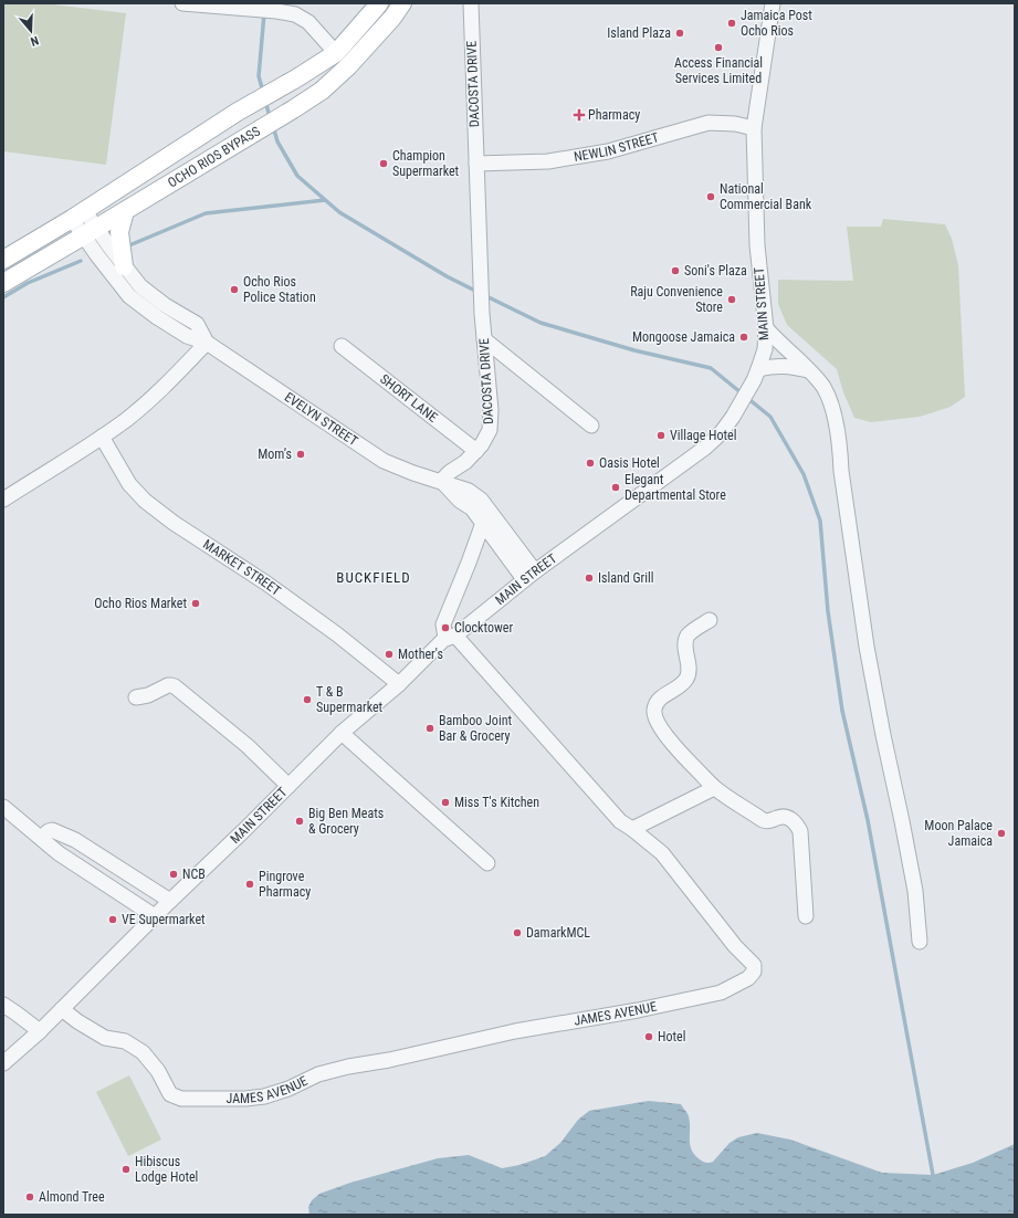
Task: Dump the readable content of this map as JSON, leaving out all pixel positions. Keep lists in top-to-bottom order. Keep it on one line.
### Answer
{"streets":{"main road":["OCHO RIOS BYPASS"],"street":["DACOSTA DRIVE","NEWLIN STREET","MAIN STREET","SHORT LANE","EVELYN STREET","MARKET STREET","JAMES AVENUE"]},"crossings":[["DACOSTA DRIVE","NEWLIN STREET"],["DACOSTA DRIVE","SHORT LANE"],["DACOSTA DRIVE","EVELYN STREET"],["NEWLIN STREET","MAIN STREET"],["OCHO RIOS BYPASS","EVELYN STREET"],["MAIN STREET","EVELYN STREET"],["MAIN STREET","MARKET STREET"],["MAIN STREET","JAMES AVENUE"]],"districts":["BUCKFIELD"],"places":{"other":["Jamaica Post Ocho Rios","Island Plaza","Access Financial Services Limited","Champion Supermarket","National Commercial Bank","Soni's Plaza","Ocho Rios Police Station","Raju Convenience Store","Mongoose Jamaica","Village Hotel","Mom’s","Oasis Hotel","Elegant Departmental Store","Island Grill","Ocho Rios Market","Clocktower","Mother's","T & B Supermarket","Bamboo Joint Bar & Grocery","Miss T's Kitchen","Big Ben Meats & Grocery","Moon Palace Jamaica","NCB","Pingrove Pharmacy","VE Supermarket","DamarkMCL","Hotel","Hibiscus Lodge Hotel","Almond Tree"],"health":["Pharmacy"]},"north":"bottom"}
